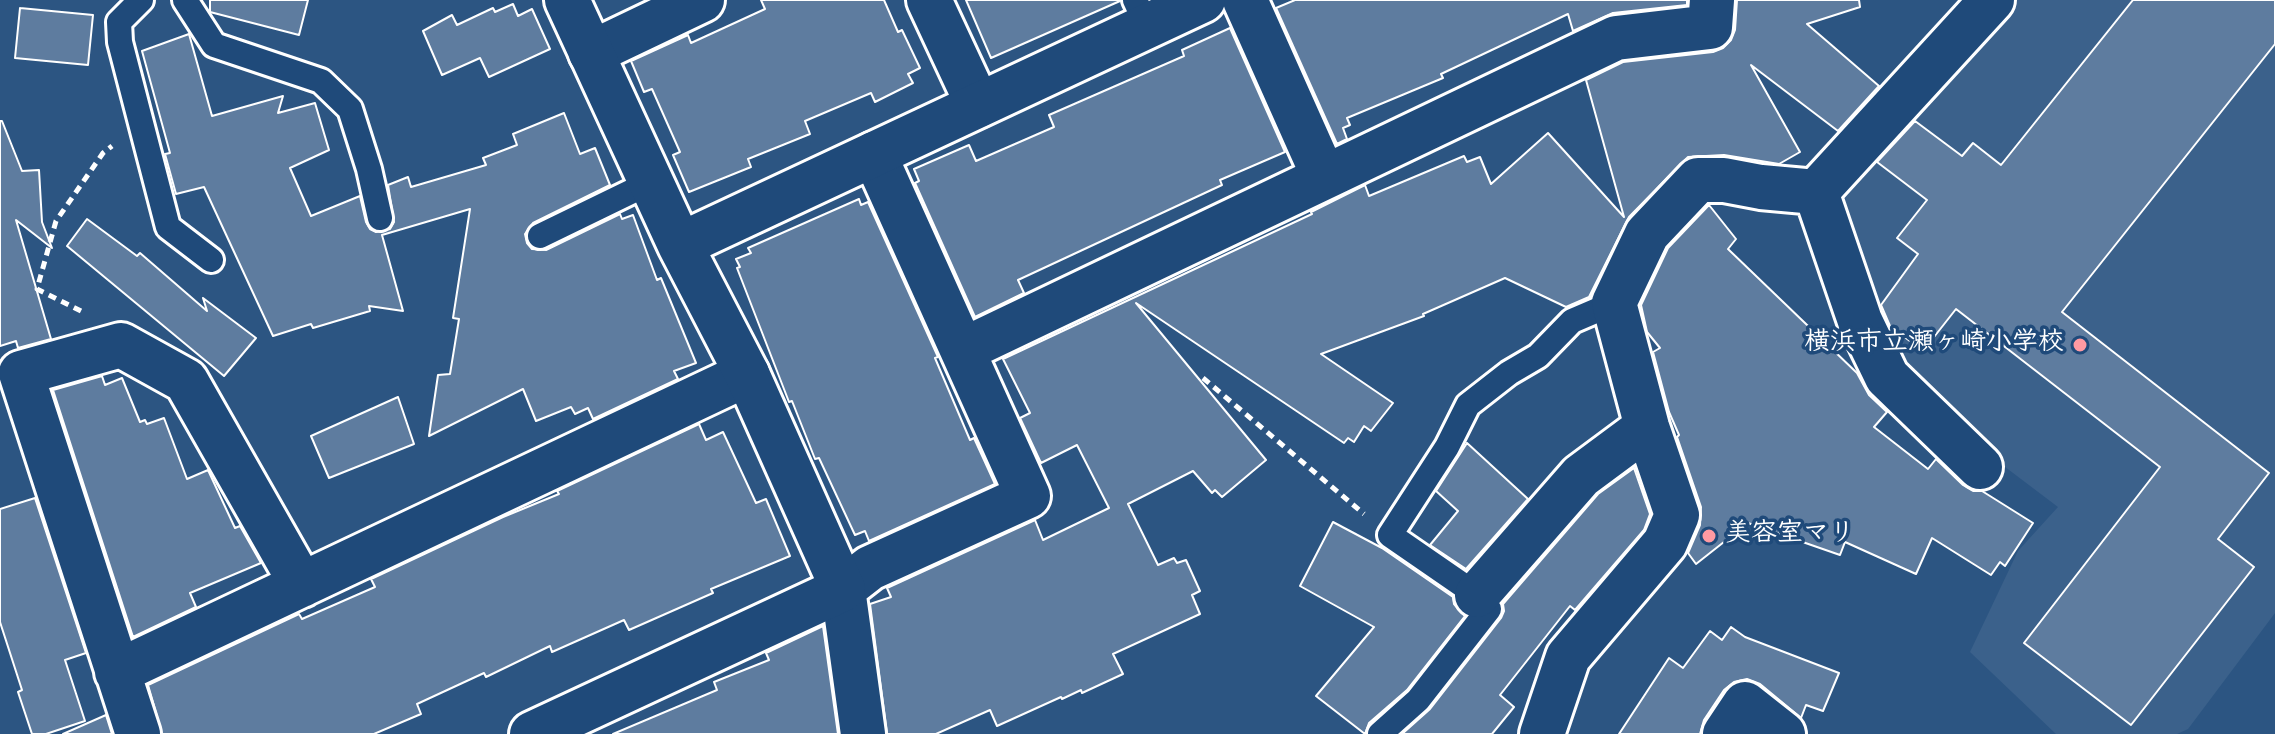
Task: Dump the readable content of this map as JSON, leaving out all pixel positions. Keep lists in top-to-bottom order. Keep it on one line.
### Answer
{"places":["横浜市立瀬ヶ崎小学校","美容室マリ"]}
